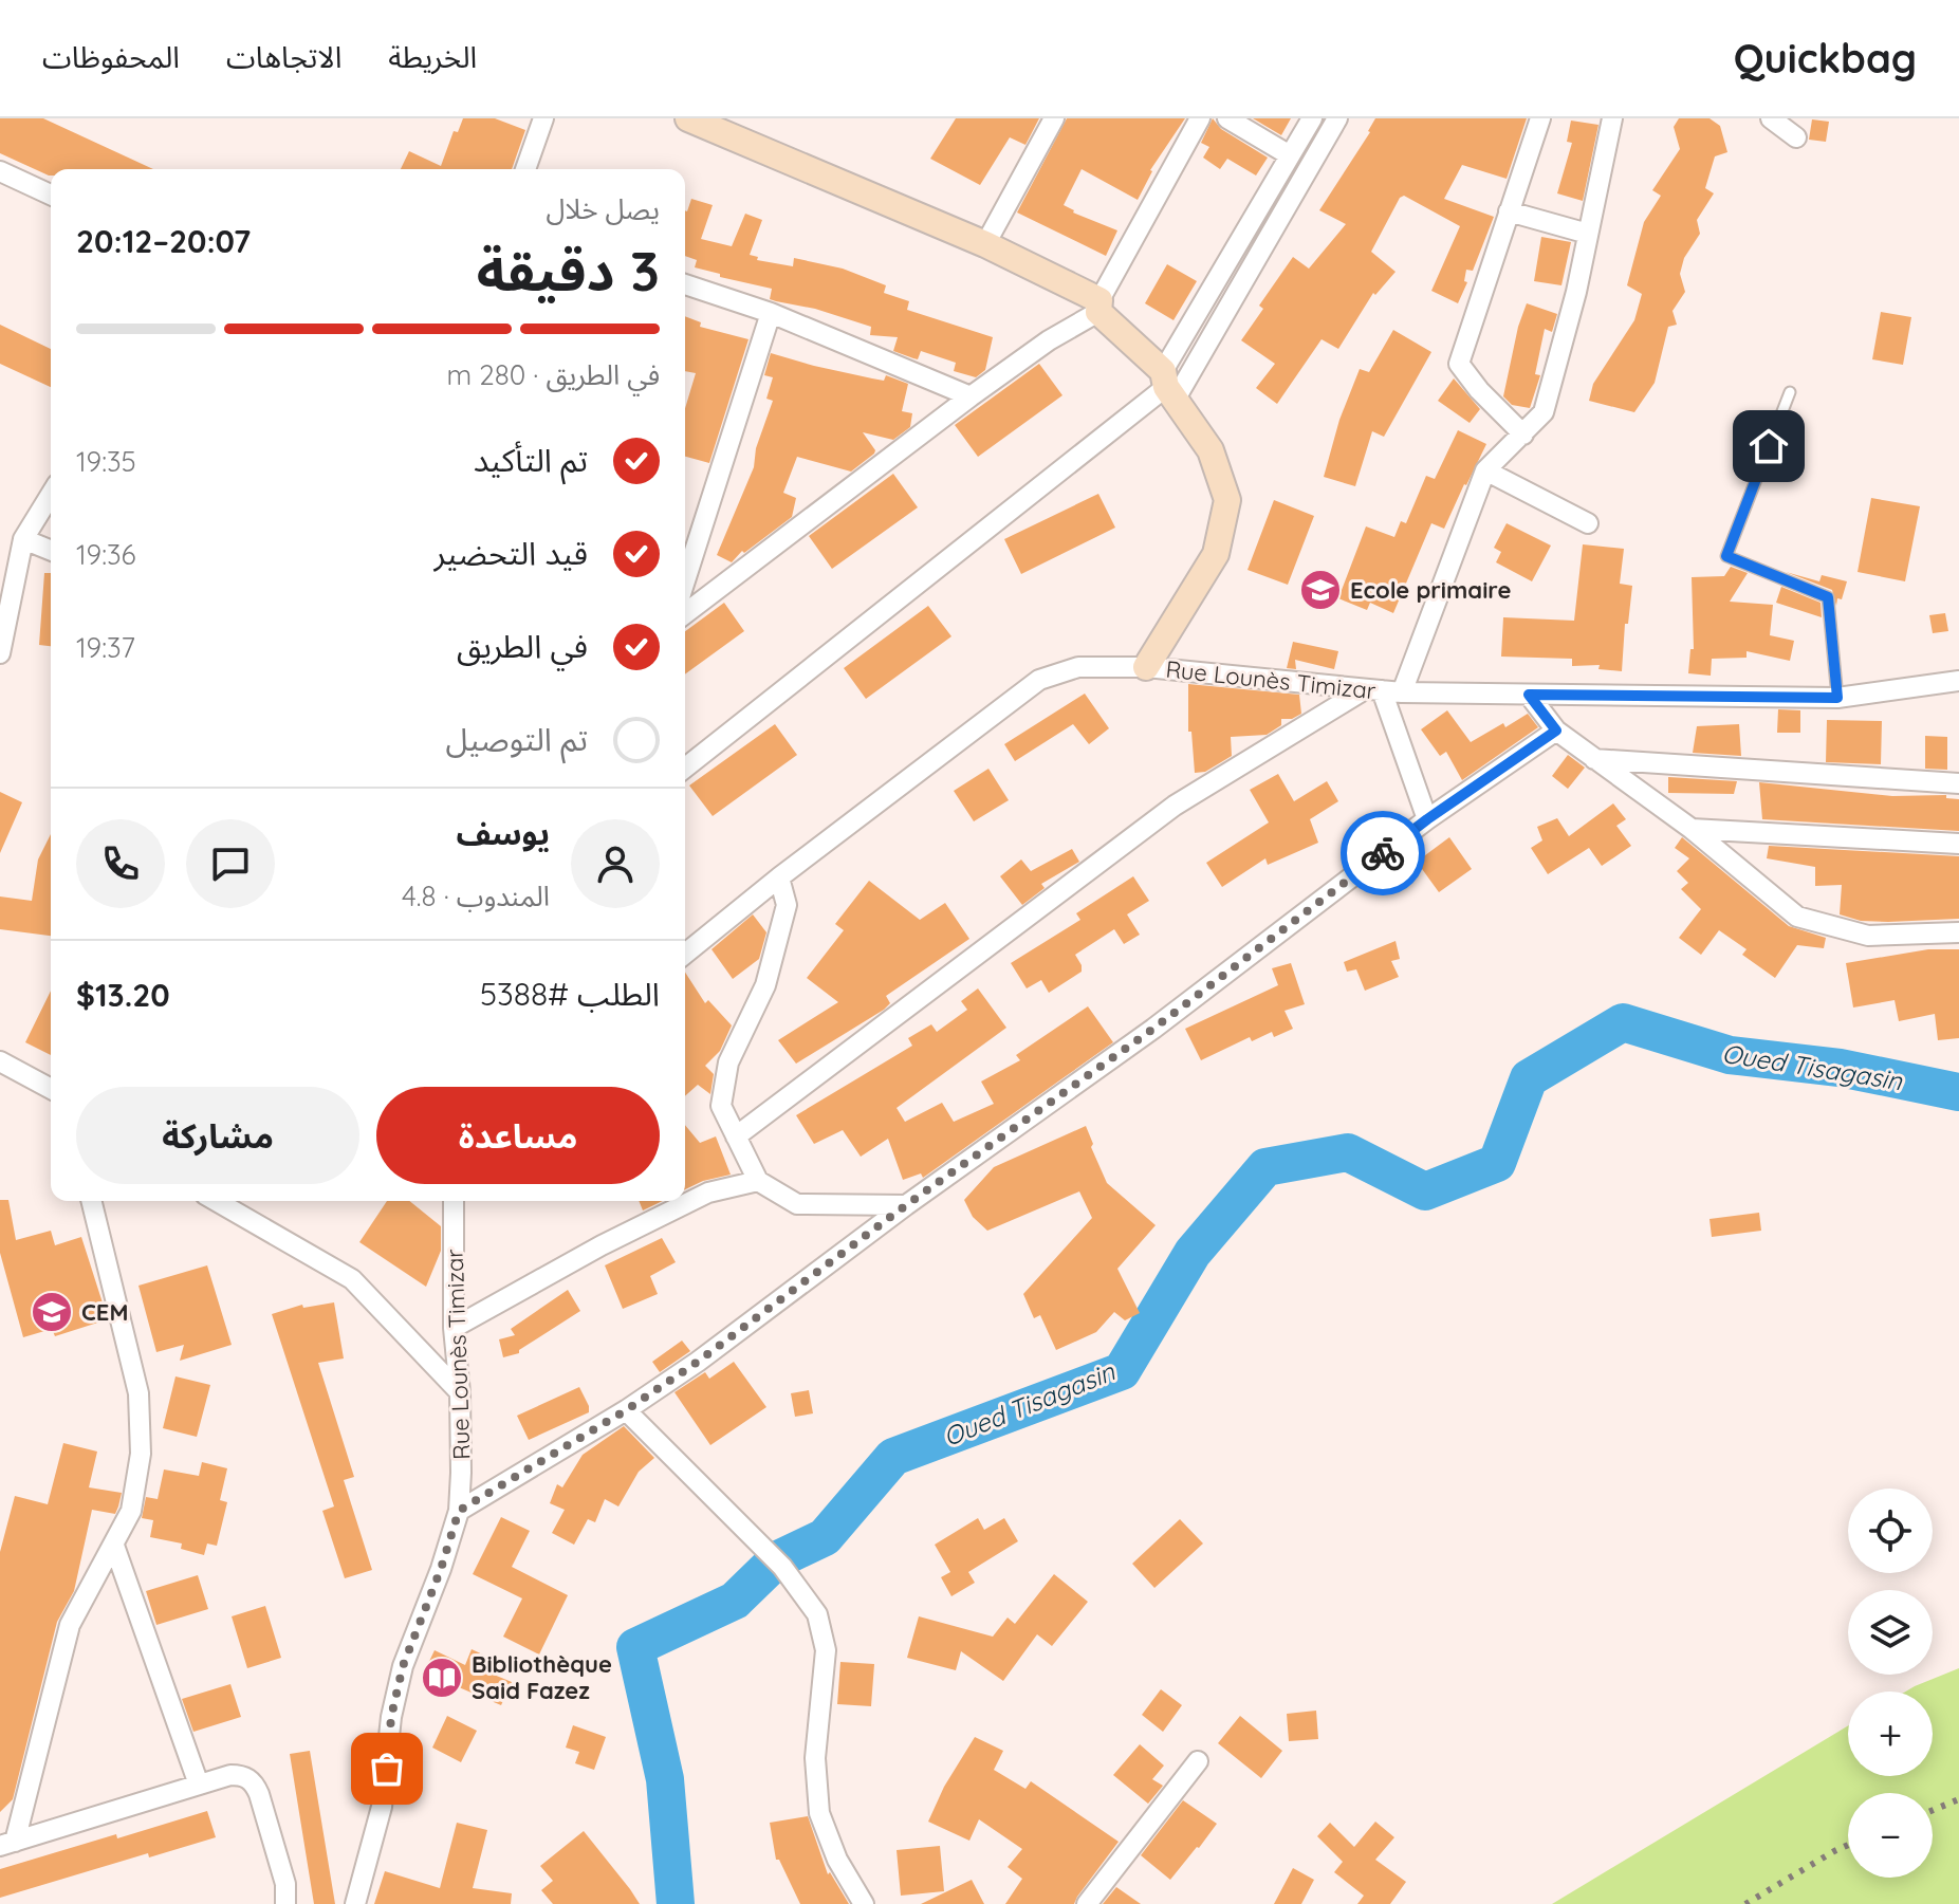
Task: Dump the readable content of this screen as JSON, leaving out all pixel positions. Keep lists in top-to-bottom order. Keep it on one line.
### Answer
{"streets":{"street":["Rue Lounès Timizar"]},"water":["Oued Tisagasin"],"places":{"school or university":["Ecole primaire","CEM"],"library":["Bibliothèque Said Fazez"]},"page":{"header":"Quickbag","nav":["الخريطة","الاتجاهات","المحفوظات"],"heading":["3 دقيقة","يصل خلال","20:07–20:12"],"panel":["يوسف","المندوب · 4.8","الطلب #5388","$13.20"],"bar":"في الطريق · 280 m","list":[["تم التأكيد","19:35"],["قيد التحضير","19:36"],["في الطريق","19:37"],"تم التوصيل"],"buttons":["مساعدة","مشاركة"],"map_buttons":["+","−"]}}
